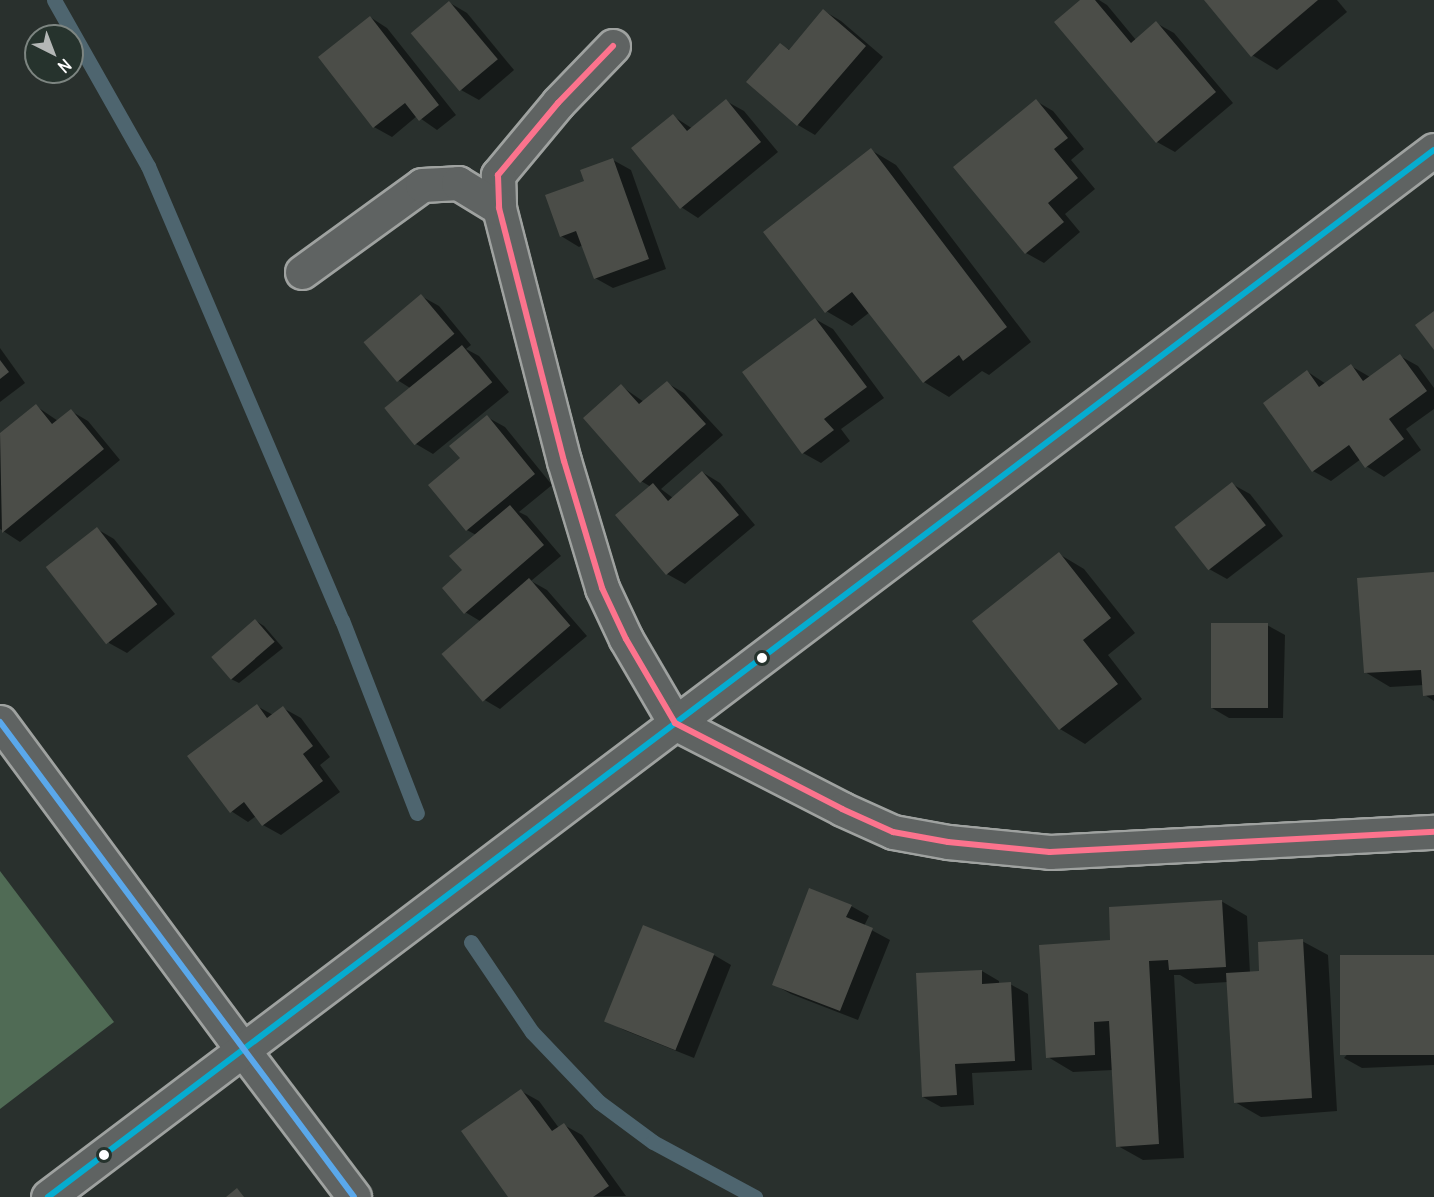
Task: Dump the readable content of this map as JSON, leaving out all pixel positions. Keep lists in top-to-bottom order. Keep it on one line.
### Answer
{"north":"bottom right"}
